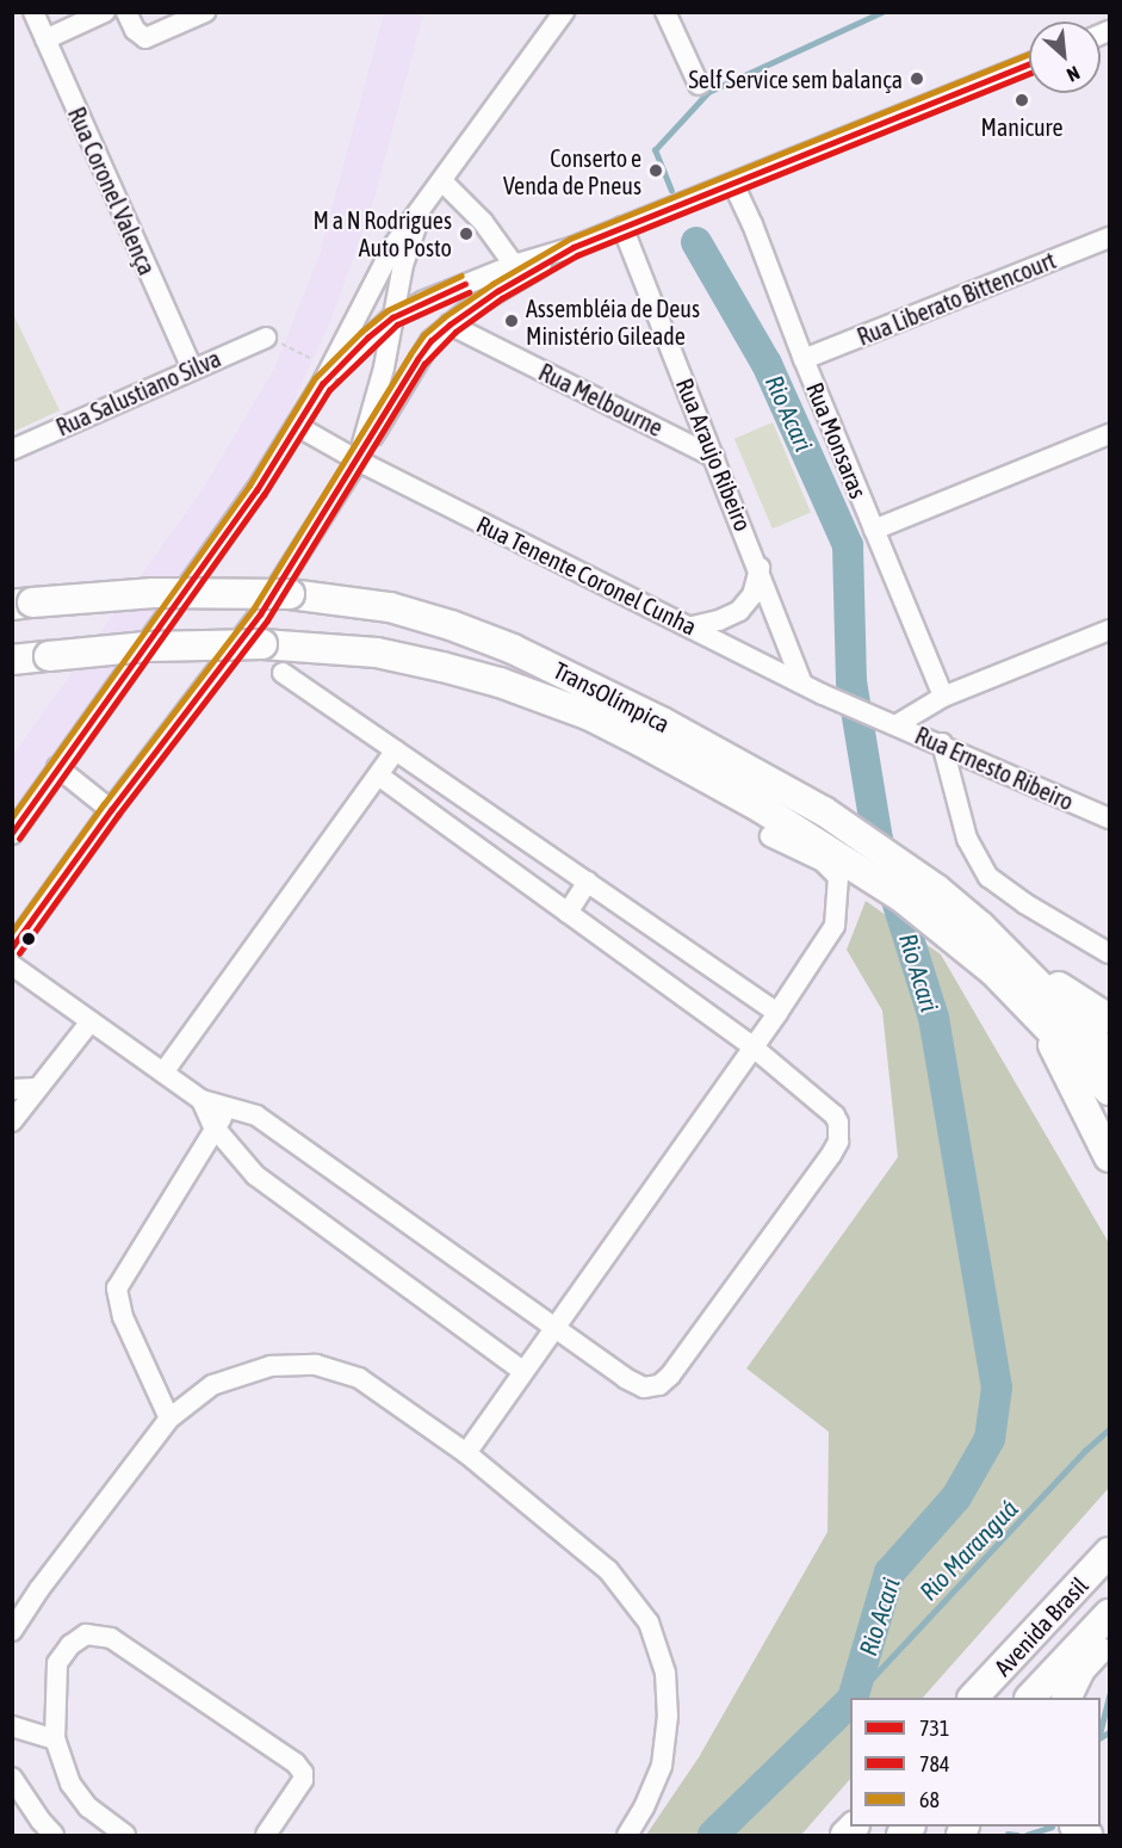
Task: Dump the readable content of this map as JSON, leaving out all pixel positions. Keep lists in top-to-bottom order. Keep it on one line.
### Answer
{"streets":{"highway":["TransOlímpica","Avenida Brasil"],"street":["Rua Coronel Valença","Rua Liberato Bittencourt","Rua Salustiano Silva","Rua Melbourne","Rua Monsaras","Rua Araujo Ribeiro","Rua Tenente Coronel Cunha","Rua Ernesto Ribeiro"]},"crossings":[["Rua Coronel Valença","Rua Salustiano Silva"],["Rua Liberato Bittencourt","Rua Monsaras"],["Rua Melbourne","Rua Araujo Ribeiro"],["Rua Araujo Ribeiro","Rua Tenente Coronel Cunha"],["Rua Tenente Coronel Cunha","Rua Ernesto Ribeiro"]],"water":["Rio Acari","Rio Maranguá"],"places":["Self Service sem balança","Manicure","Conserto e Venda de Pneus","M a N Rodrigues Auto Posto","Assembléia de Deus Ministério Gileade"],"lines":["transit line 68","transit line 731","transit line 784"],"legend":["731","784","68"],"north":"bottom right"}
